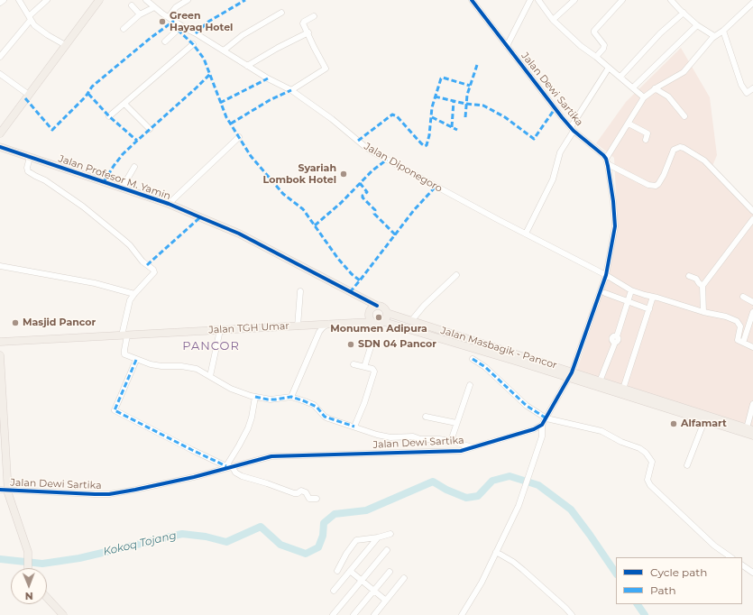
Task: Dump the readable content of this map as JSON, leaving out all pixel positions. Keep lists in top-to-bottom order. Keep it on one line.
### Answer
{"streets":{"main road":["Jalan Profesor M. Yamin","Jalan TGH Umar","Jalan Masbagik - Pancor"],"street":["Jalan Dewi Sartika","Jalan Diponegoro"]},"crossings":[["Jalan Profesor M. Yamin","Jalan TGH Umar"],["Jalan Profesor M. Yamin","Jalan Masbagik - Pancor"],["Jalan TGH Umar","Jalan Masbagik - Pancor"]],"districts":["PANCOR"],"water":["Kokoq Tojang"],"places":["Green Hayaq Hotel","Syariah Lombok Hotel","Monumen Adipura","Masjid Pancor","SDN 04 Pancor","Alfamart"],"legend":["Cycle path","Path"],"north":"bottom"}
